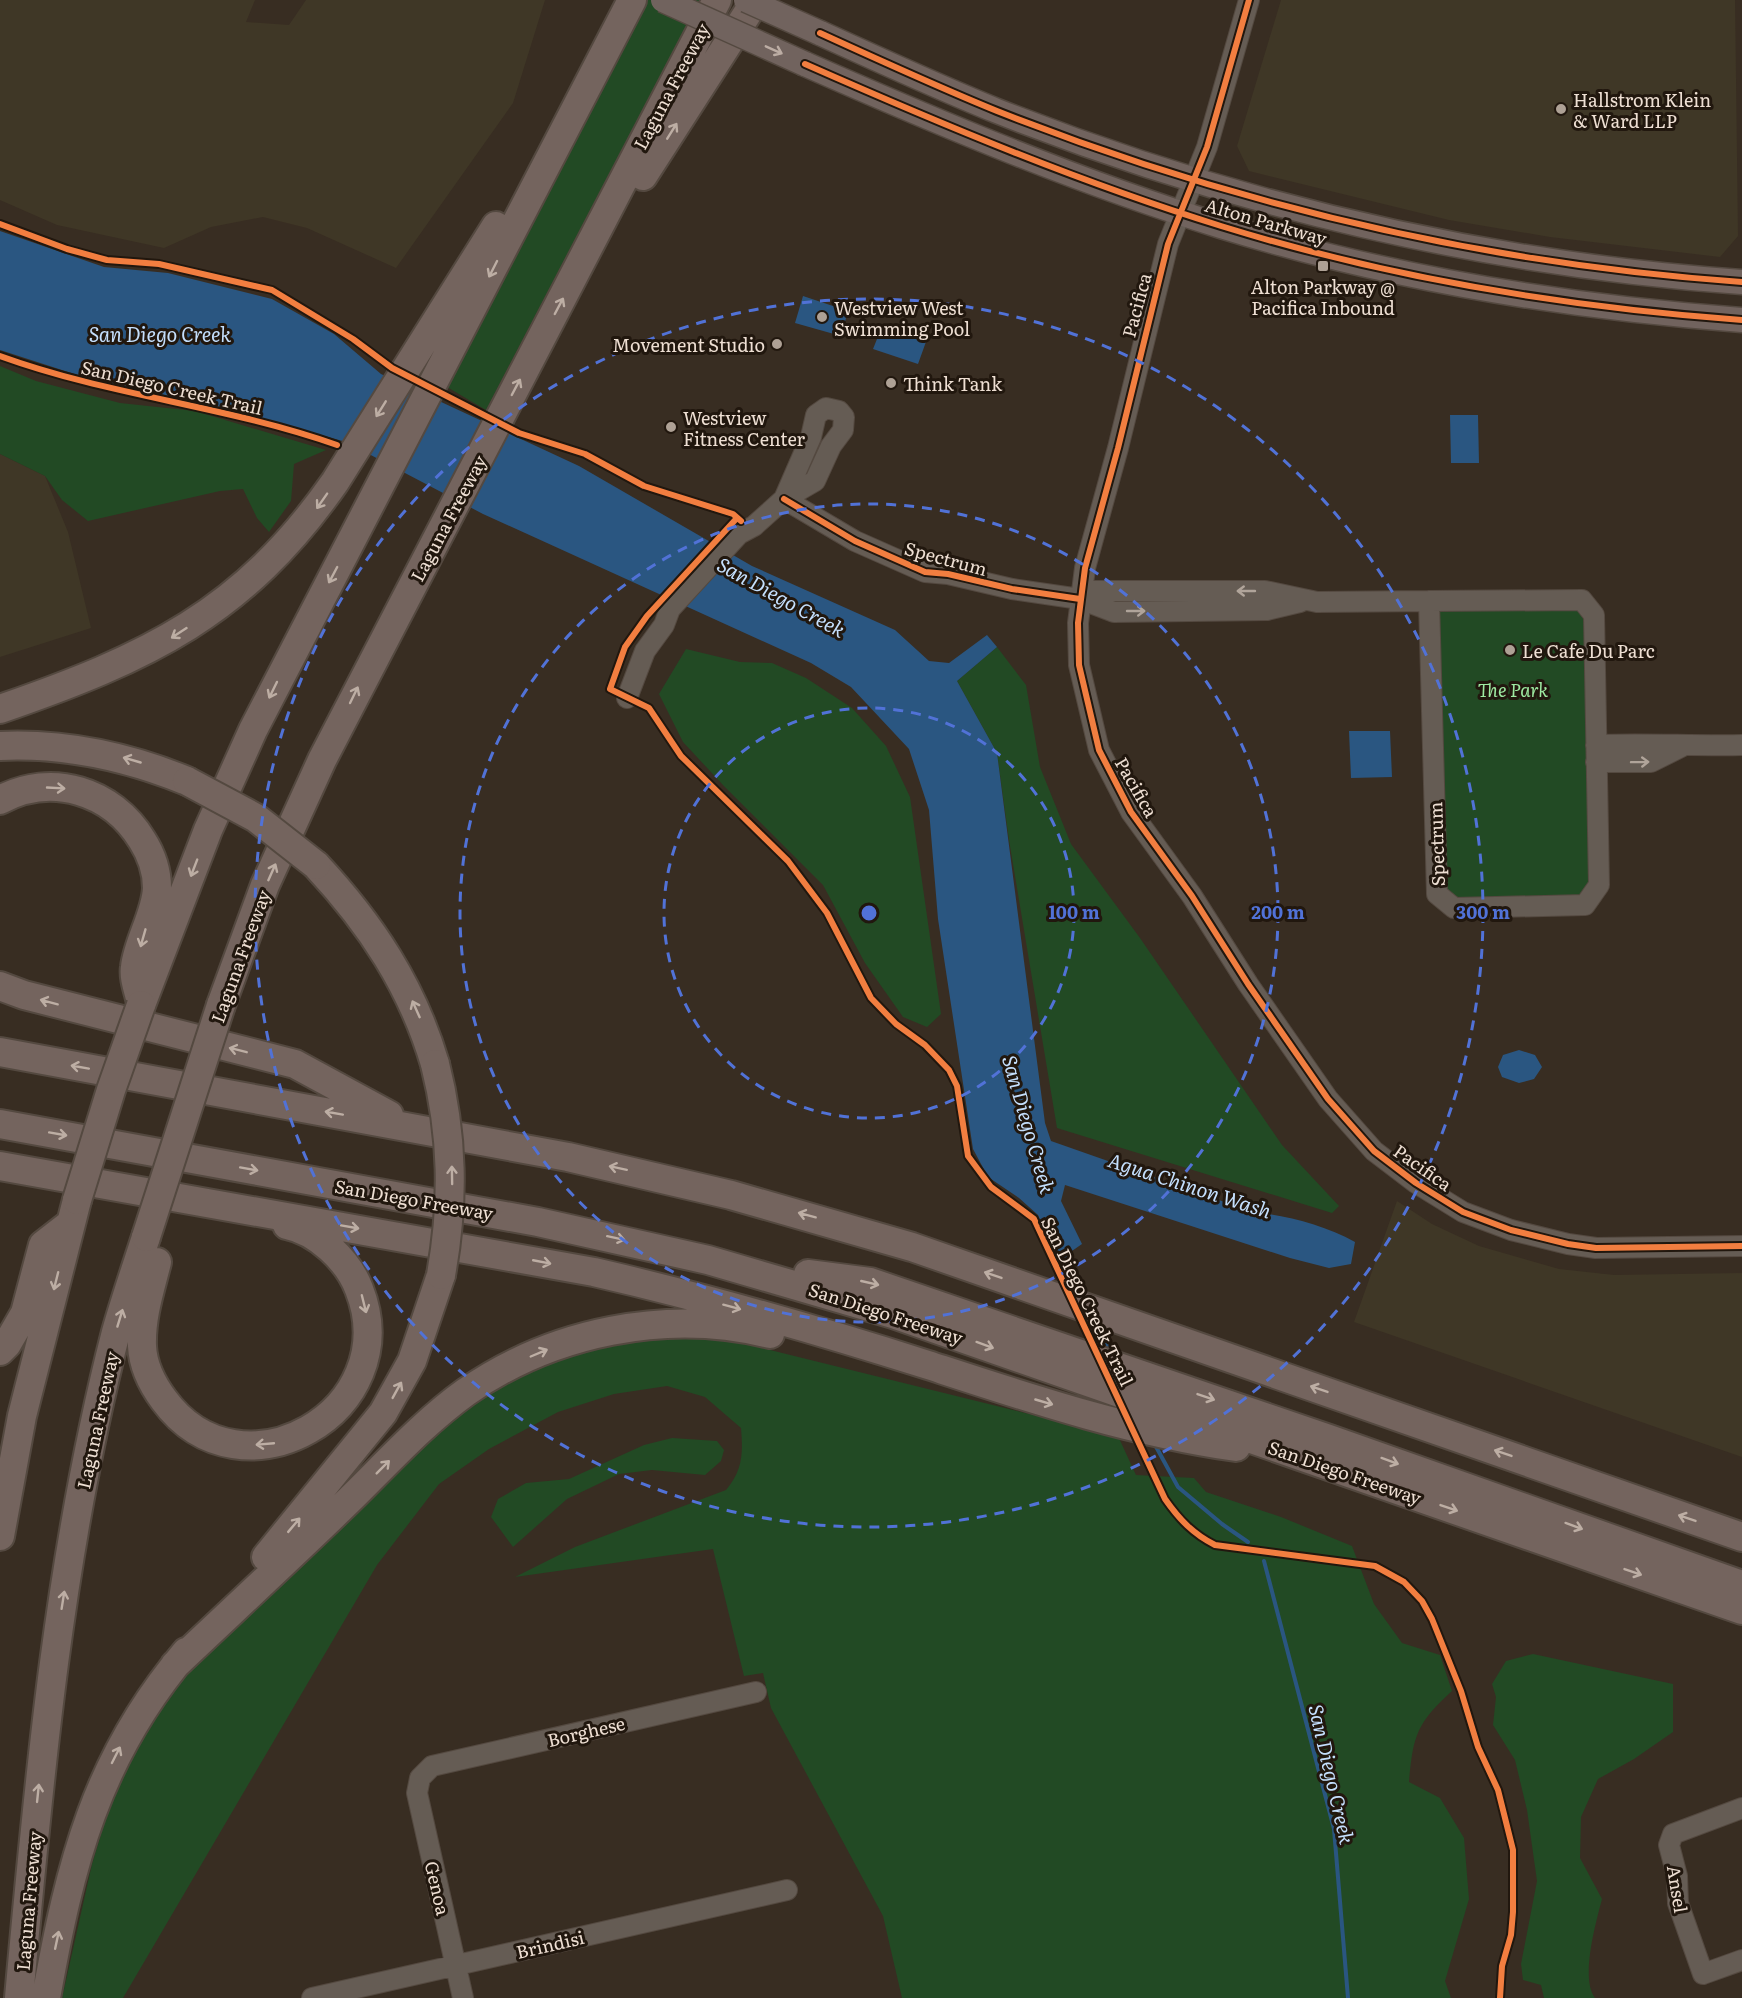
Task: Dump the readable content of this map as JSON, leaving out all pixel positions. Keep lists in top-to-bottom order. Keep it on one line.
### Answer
{"streets":{"highway":["Laguna Freeway","San Diego Freeway"],"main road":["Alton Parkway"],"street":["Pacifica","Spectrum","Borghese","Genoa","Ansel","Brindisi"],"cycle path":["San Diego Creek Trail"]},"crossings":[["Alton Parkway","Pacifica"],["Pacifica","Spectrum"],["Borghese","Genoa"],["Genoa","Brindisi"]],"water":["San Diego Creek","Agua Chinon Wash"],"parks":["The Park"],"places":{"other":["Hallstrom Klein & Ward LLP","Westview West Swimming Pool","Movement Studio","Think Tank","Westview Fitness Center","Le Cafe Du Parc"],"transit":["Alton Parkway @ Pacifica Inbound"]},"rings":["100 m","200 m","300 m"]}
